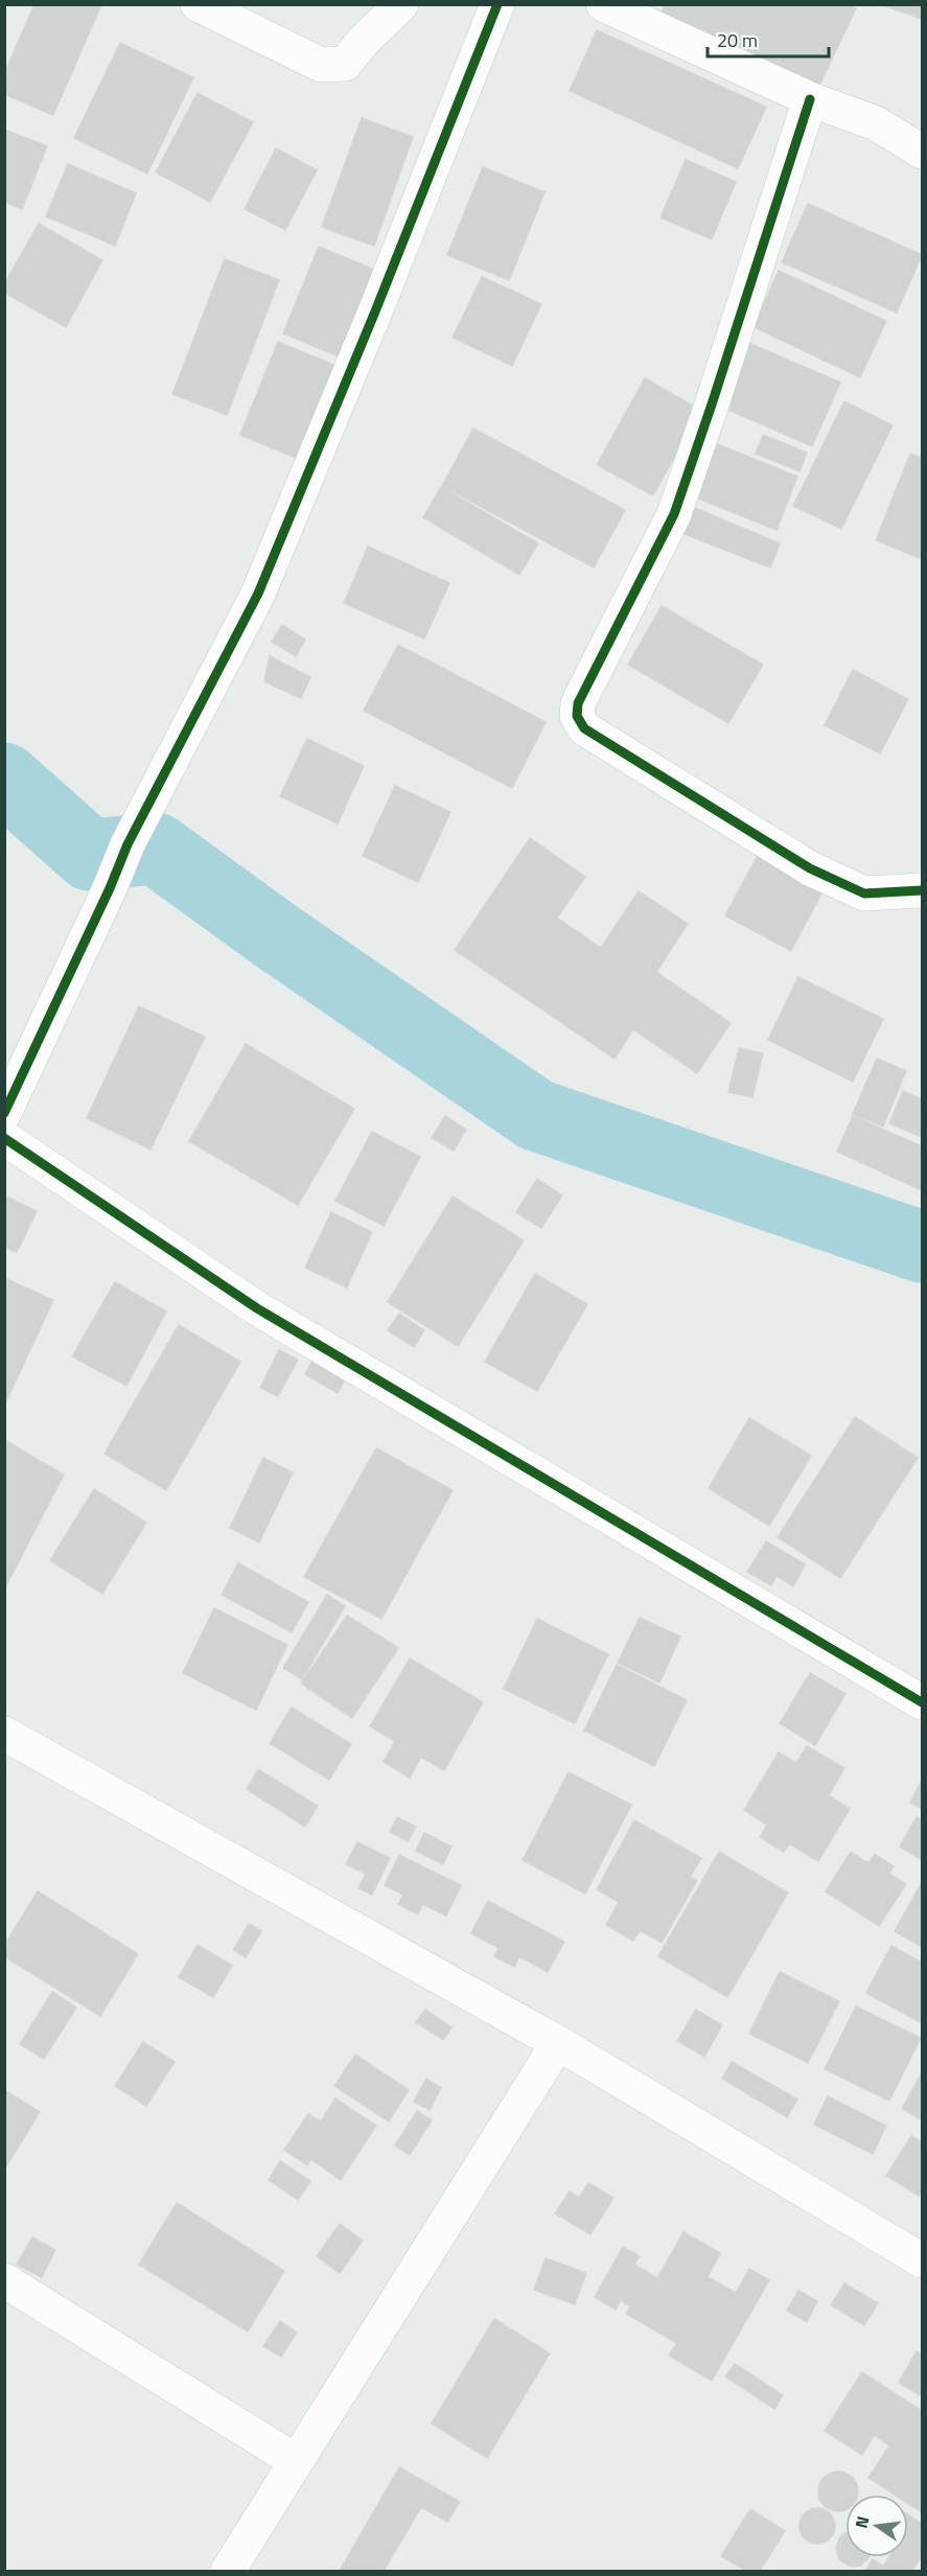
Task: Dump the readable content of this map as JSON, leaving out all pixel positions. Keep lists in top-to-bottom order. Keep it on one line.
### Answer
{"scale_bar":"20 m","north":"left"}
